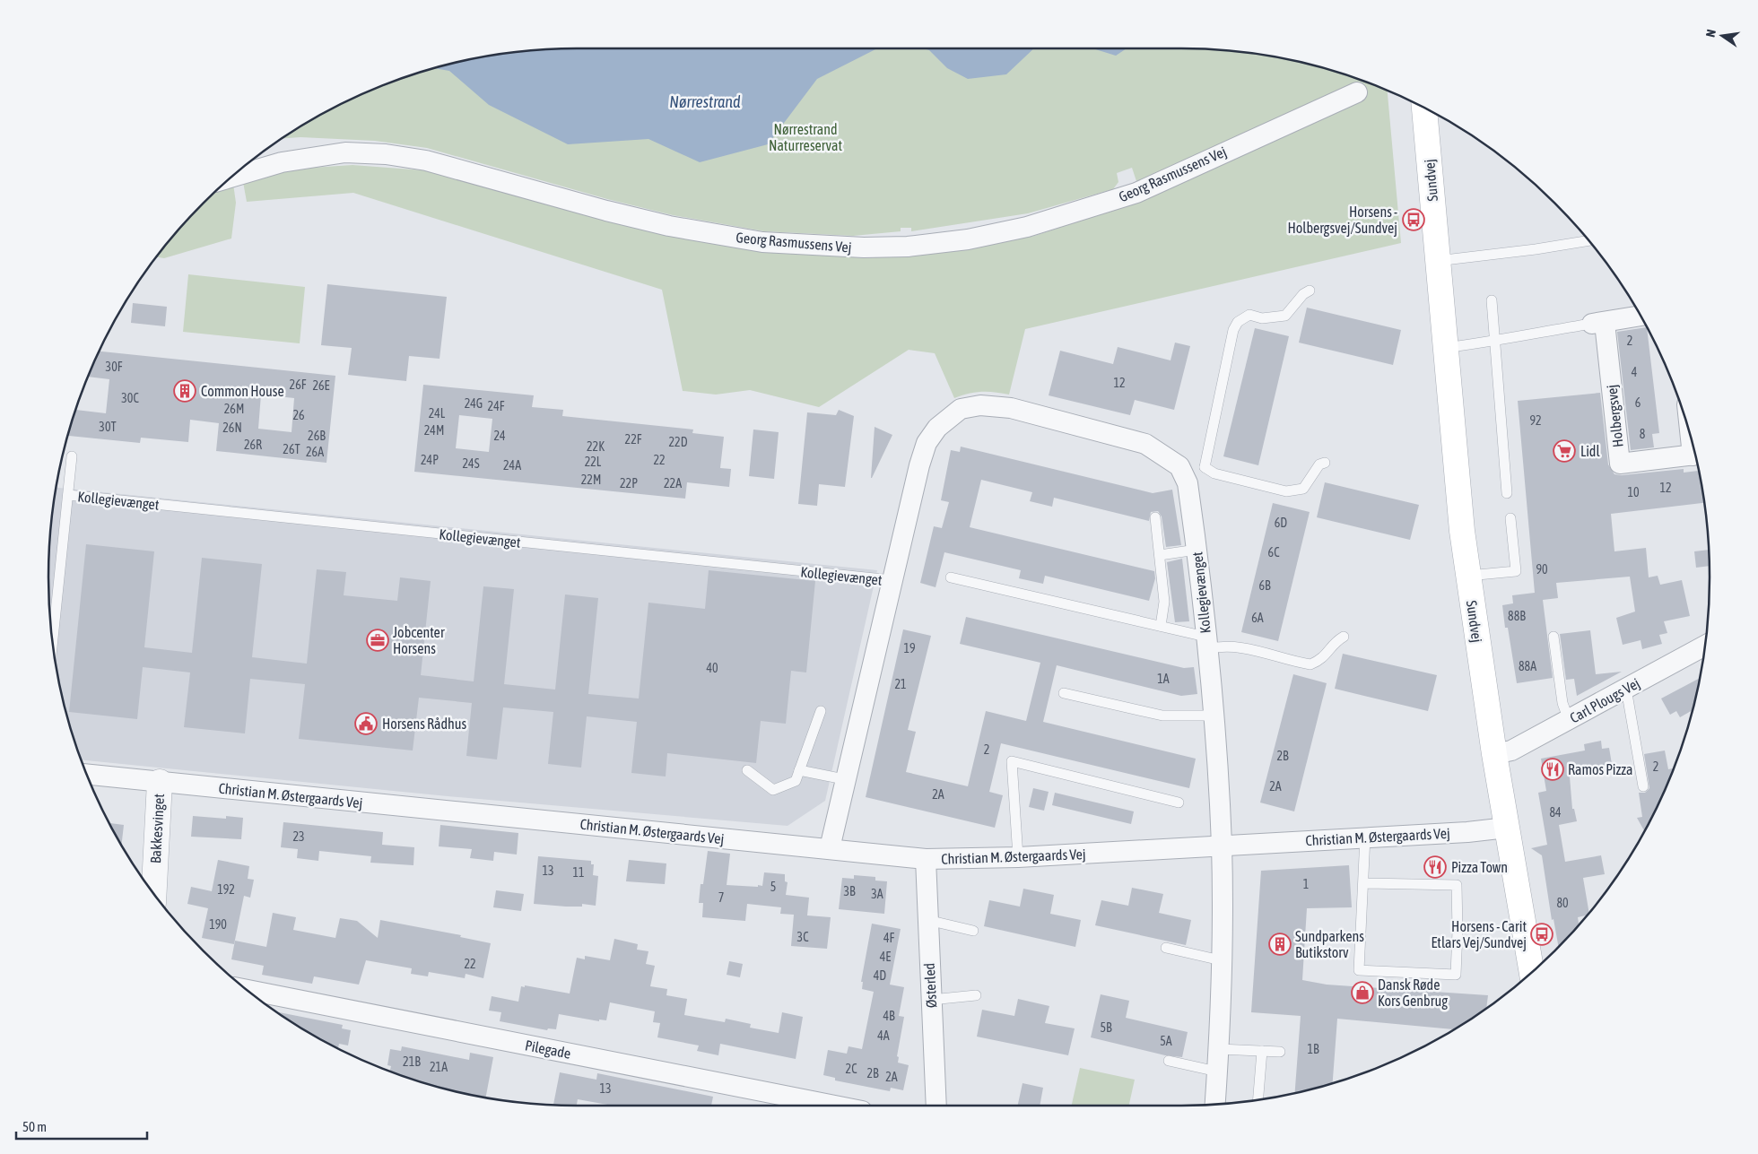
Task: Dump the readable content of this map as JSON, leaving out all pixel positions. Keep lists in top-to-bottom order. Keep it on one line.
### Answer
{"streets":{"main road":["Sundvej"],"street":["Georg Rasmussens Vej","Holbergsvej","Kollegievænget","Carl Plougs Vej","Christian M. Østergaards Vej","Bakkesvinget","Østerled","Pilegade"]},"crossings":[["Sundvej","Carl Plougs Vej"],["Sundvej","Christian M. Østergaards Vej"],["Kollegievænget","Christian M. Østergaards Vej"],["Christian M. Østergaards Vej","Bakkesvinget"],["Christian M. Østergaards Vej","Østerled"]],"water":["Nørrestrand"],"parks":["Nørrestrand Naturreservat"],"places":{"bus stop":["Horsens - Holbergsvej/Sundvej","Horsens - Carit Etlars Vej/Sundvej"],"building":["Common House","Sundparkens Butikstorv"],"supermarket":["Lidl"],"office":["Jobcenter Horsens"],"public building":["Horsens Rådhus"],"restaurant":["Ramos Pizza","Pizza Town"],"shop":["Dansk Røde Kors Genbrug"]},"house_numbers":["2","30F","4","12","26F","26E","30C","6","24G","24F","26M","24L","26","92","30T","26N","24M","8","26B","24","22F","22D","26R","22K","26T","26A","24P","22","22L","24S","24A","22M","22P","22A","12","10","6D","6C","90","6B","88B","6A","19","88A","40","1A","21","2","2B","2","2A","2A","84","23","13","11","1","5","192","3B","3A","7","80","190","3C","4F","4E","22","4D","4B","5B","4A","5A","1B","21B","21A","2C","2B","2A","13"],"scale_bar":"50 m","north":"left"}
